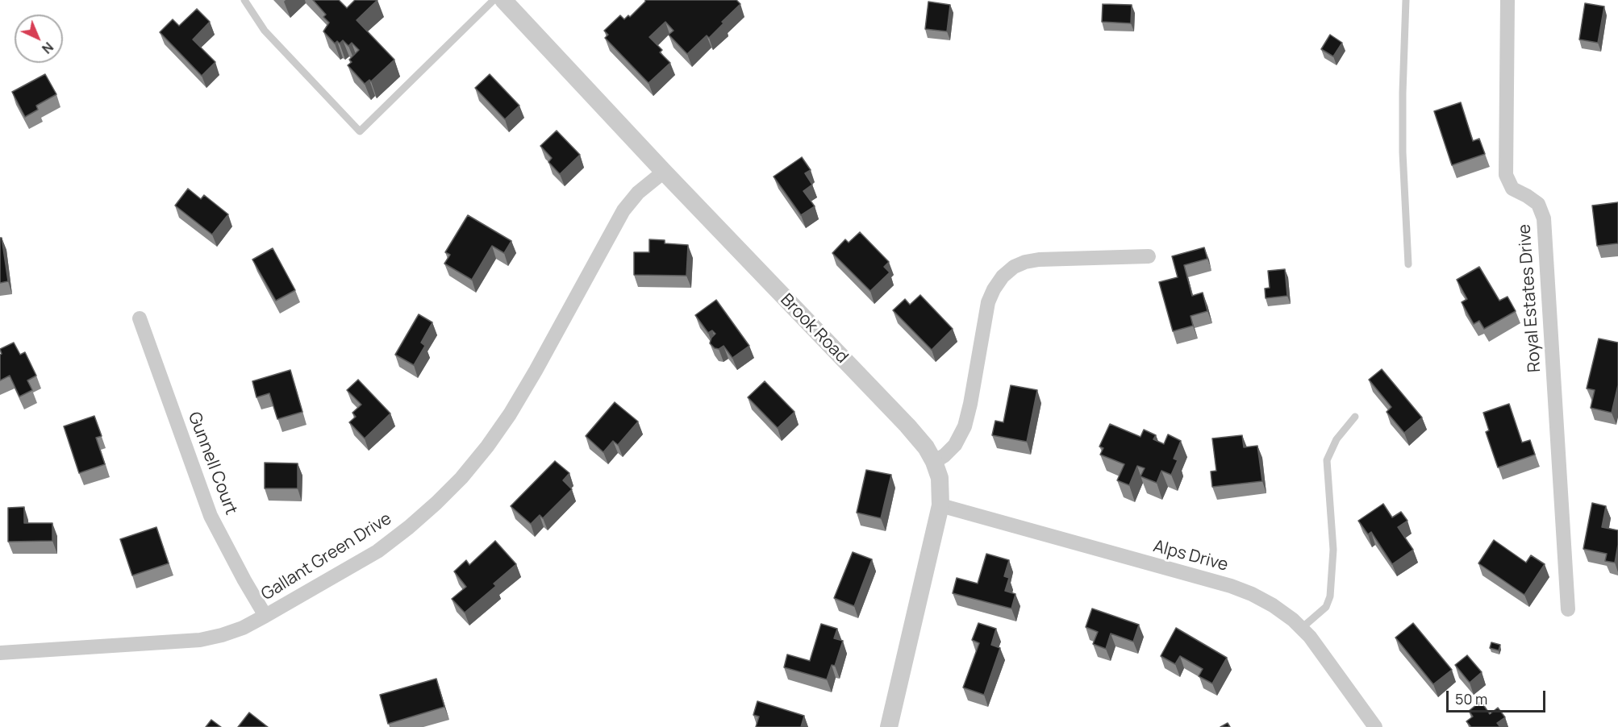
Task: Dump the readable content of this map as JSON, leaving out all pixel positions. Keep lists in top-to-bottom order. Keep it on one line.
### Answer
{"streets":{"street":["Royal Estates Drive","Brook Road","Gunnell Court","Alps Drive","Gallant Green Drive"]},"crossings":[["Brook Road","Alps Drive"],["Brook Road","Gallant Green Drive"],["Gunnell Court","Gallant Green Drive"]],"scale_bar":"50 m","north":"bottom right"}
